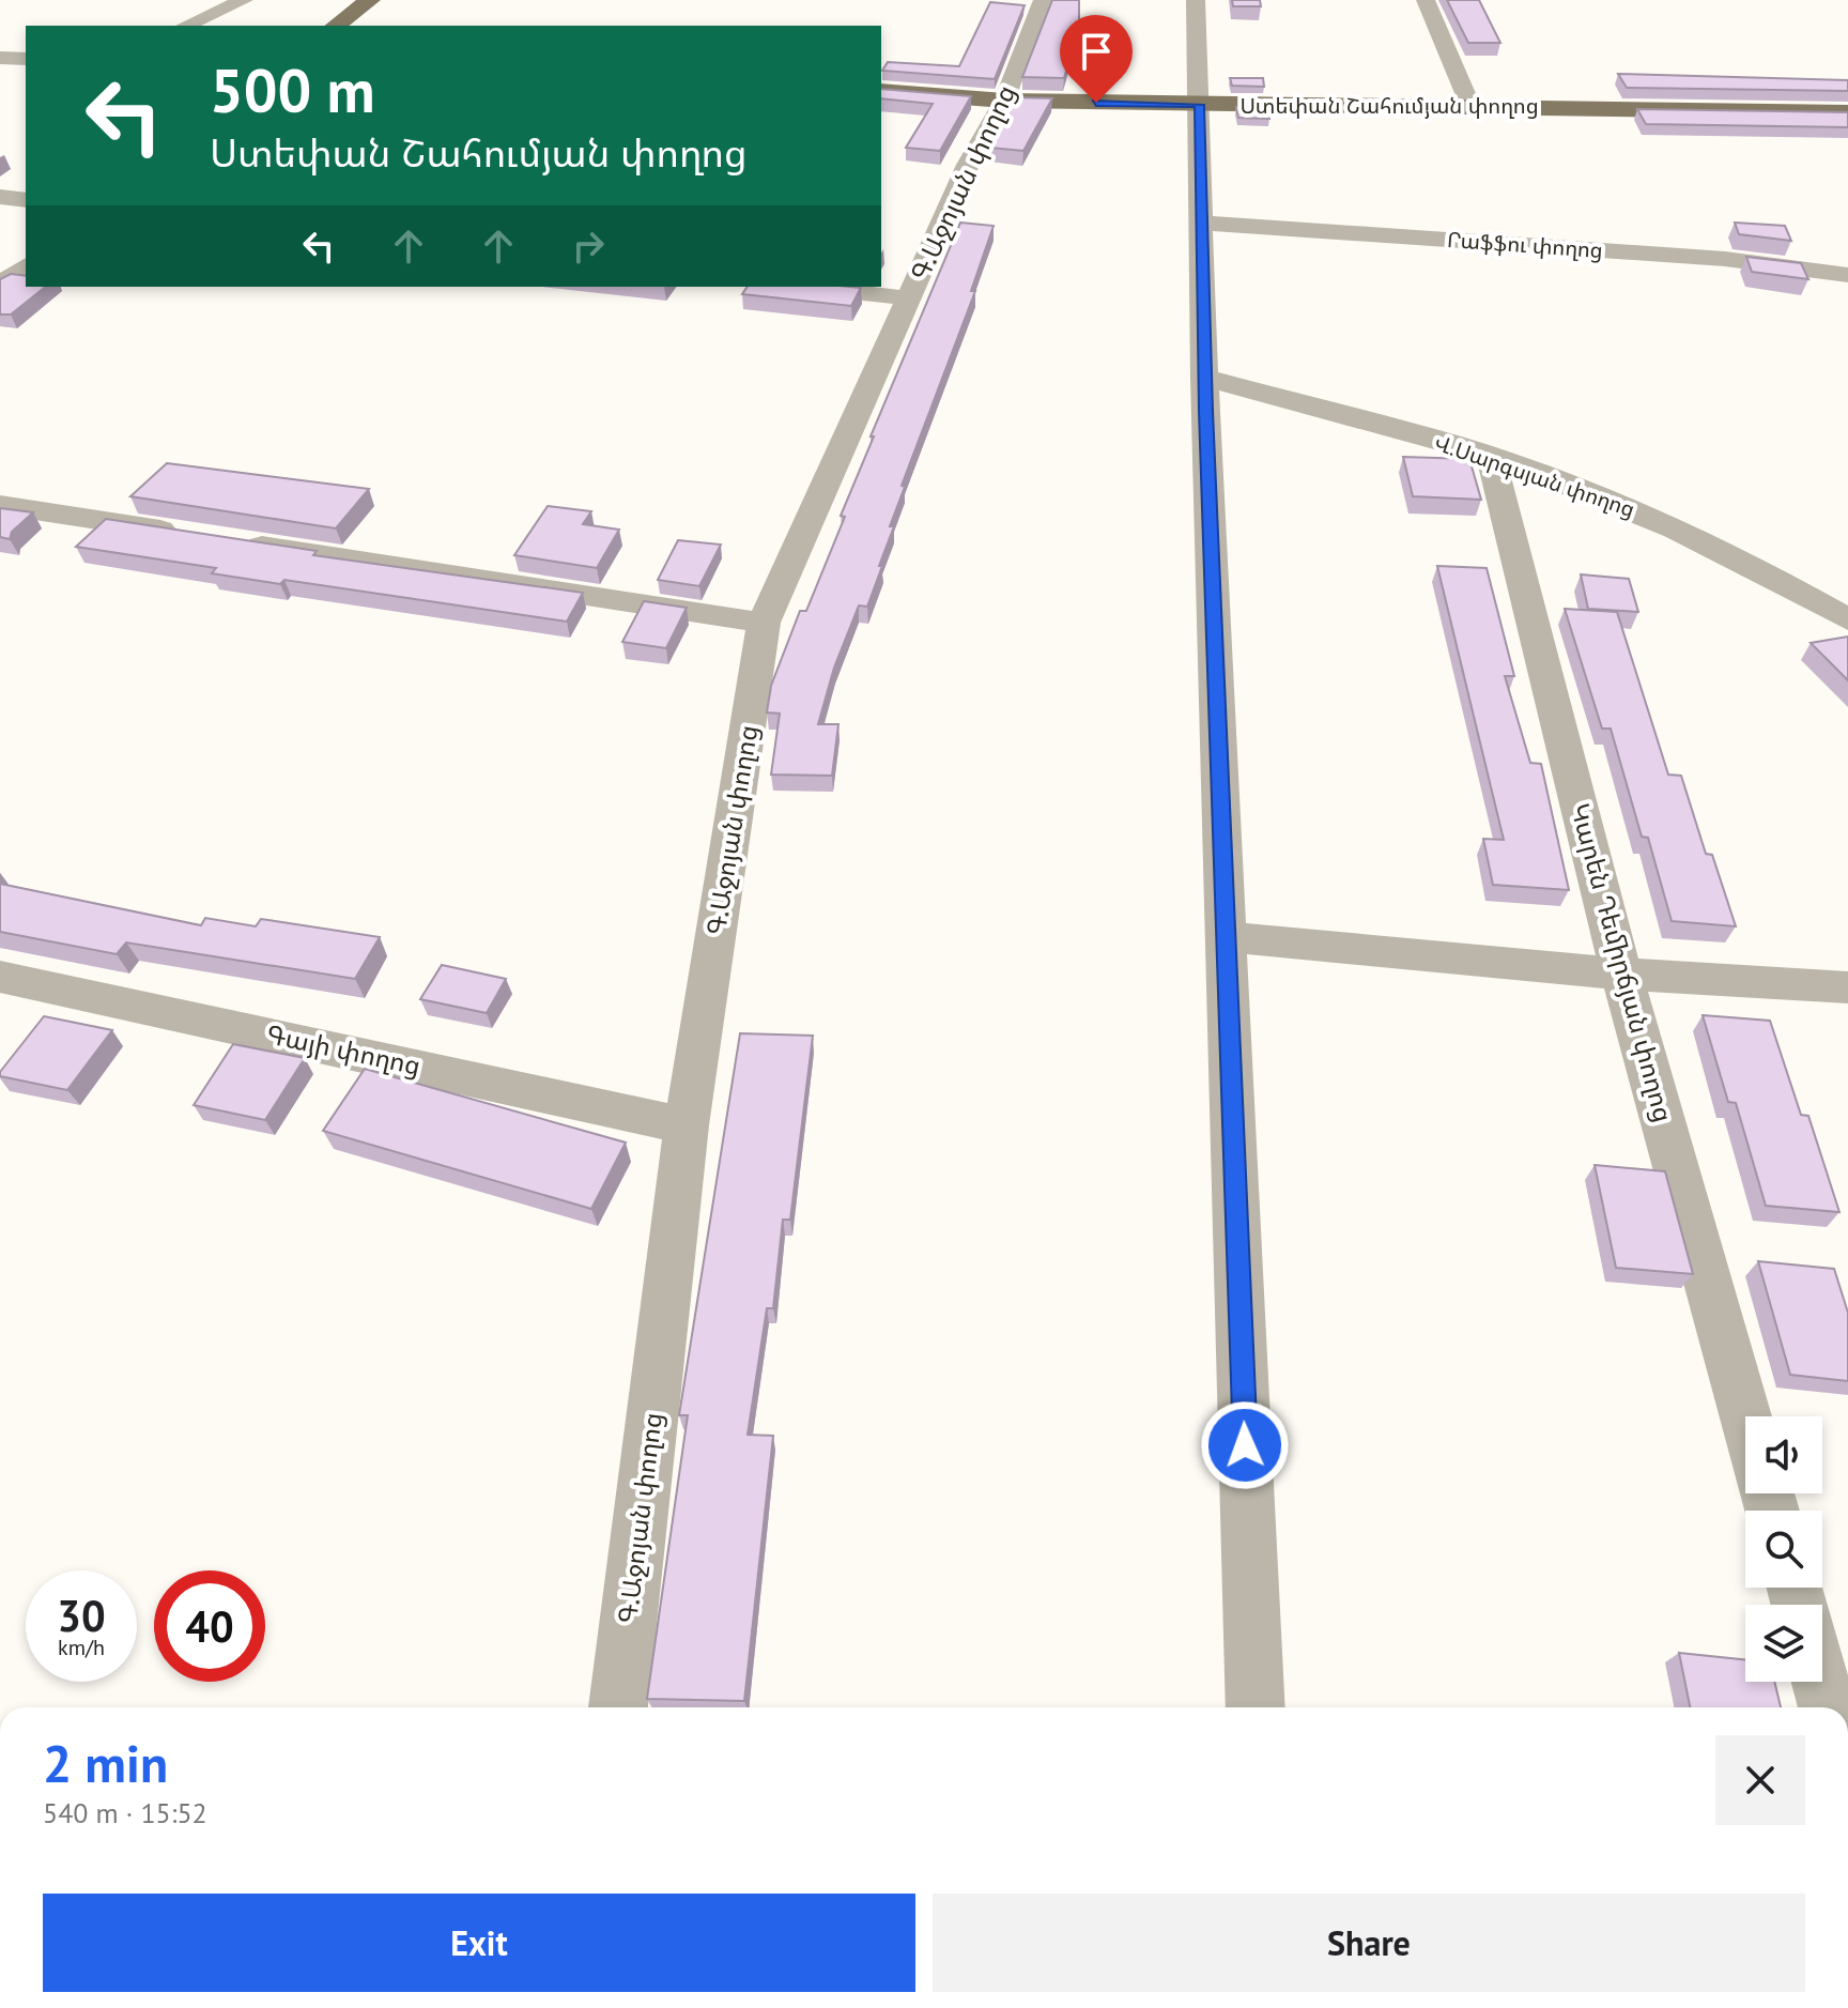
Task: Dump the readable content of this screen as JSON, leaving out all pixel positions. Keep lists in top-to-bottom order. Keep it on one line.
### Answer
{"streets":{"main road":["Ստեփան Շահումյան փողոց"],"street":["Գ.Աջոյան փողոց","Րաֆֆու փողոց","Վ.Սարգսյան փողոց","Կարեն Դեմիրճյան փողոց","Գայի փողոց"]},"crossings":[["Ստեփան Շահումյան փողոց","Գ.Աջոյան փողոց"],["Գ.Աջոյան փողոց","Գայի փողոց"],["Վ.Սարգսյան փողոց","Կարեն Դեմիրճյան փողոց"]],"page":{"turn":["500 m","Ստեփան Շահումյան փողոց"],"speed":"30 km/h","limit":"40","heading":["2 min","540 m · 15:52"],"buttons":["Exit","Share"]}}
